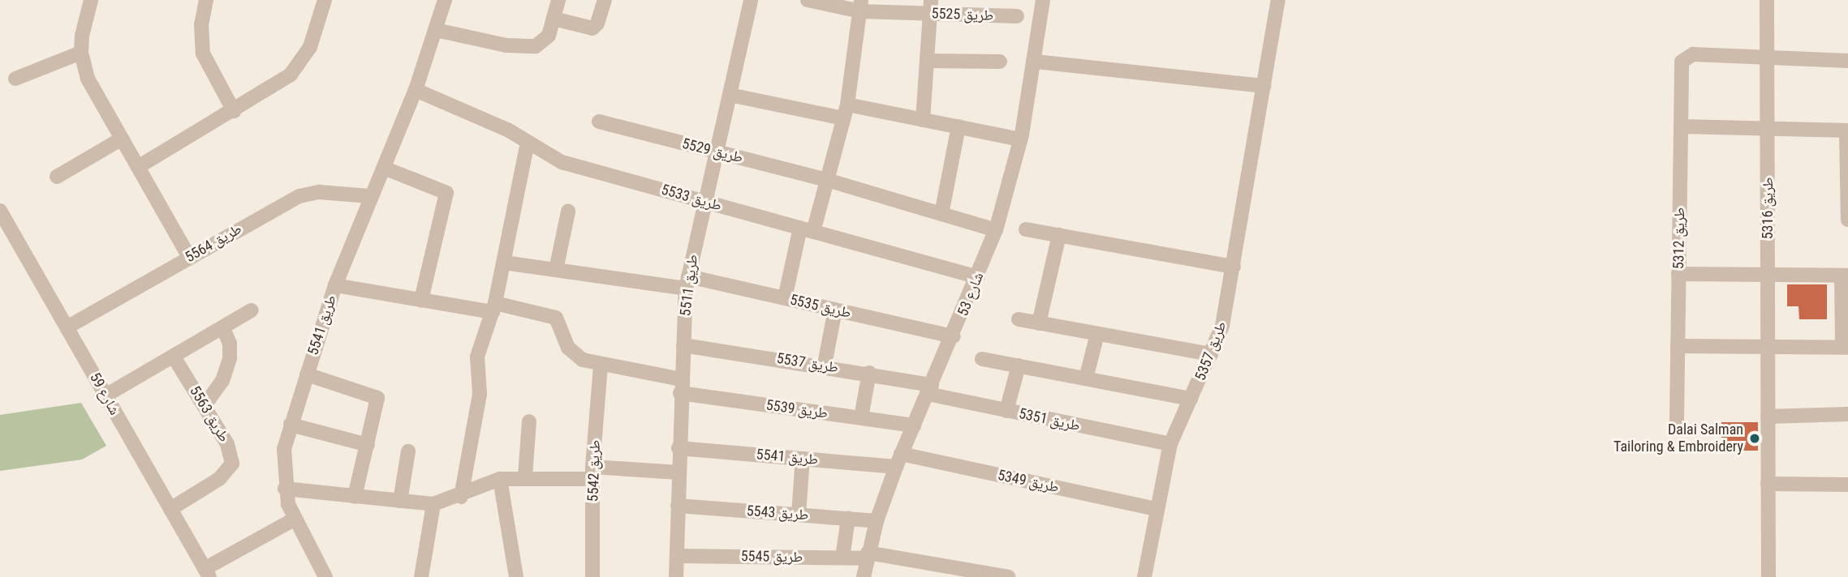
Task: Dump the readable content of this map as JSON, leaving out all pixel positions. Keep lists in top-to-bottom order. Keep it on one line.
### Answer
{"streets":{"street":["طريق 5525","طريق 5529","طريق 5533","طريق 5316","طريق 5312","طريق 5564","طريق 5511","شارع 53","طريق 5535","طريق 5541","طريق 5357","طريق 5537","شارع 59","طريق 5539","طريق 5563","طريق 5351","طريق 5542","طريق 5349","طريق 5543","طريق 5545"]},"crossings":[["طريق 5529","طريق 5511"],["طريق 5529","شارع 53"],["طريق 5533","طريق 5511"],["طريق 5533","شارع 53"],["طريق 5533","طريق 5541"],["طريق 5316","طريق 5312"],["طريق 5564","طريق 5541"],["طريق 5564","شارع 59"],["طريق 5511","طريق 5535"],["طريق 5511","طريق 5541"],["طريق 5511","طريق 5537"],["طريق 5511","طريق 5539"],["طريق 5511","طريق 5543"],["طريق 5511","طريق 5545"],["شارع 53","طريق 5535"],["شارع 53","طريق 5541"],["شارع 53","طريق 5537"],["شارع 53","طريق 5539"],["شارع 53","طريق 5351"],["شارع 53","طريق 5349"],["شارع 53","طريق 5543"],["شارع 53","طريق 5545"],["طريق 5541","طريق 5349"],["طريق 5357","طريق 5351"],["طريق 5357","طريق 5349"],["طريق 5537","طريق 5351"],["شارع 59","طريق 5563"]],"places":["Dalai Salman Tailoring & Embroidery"]}
